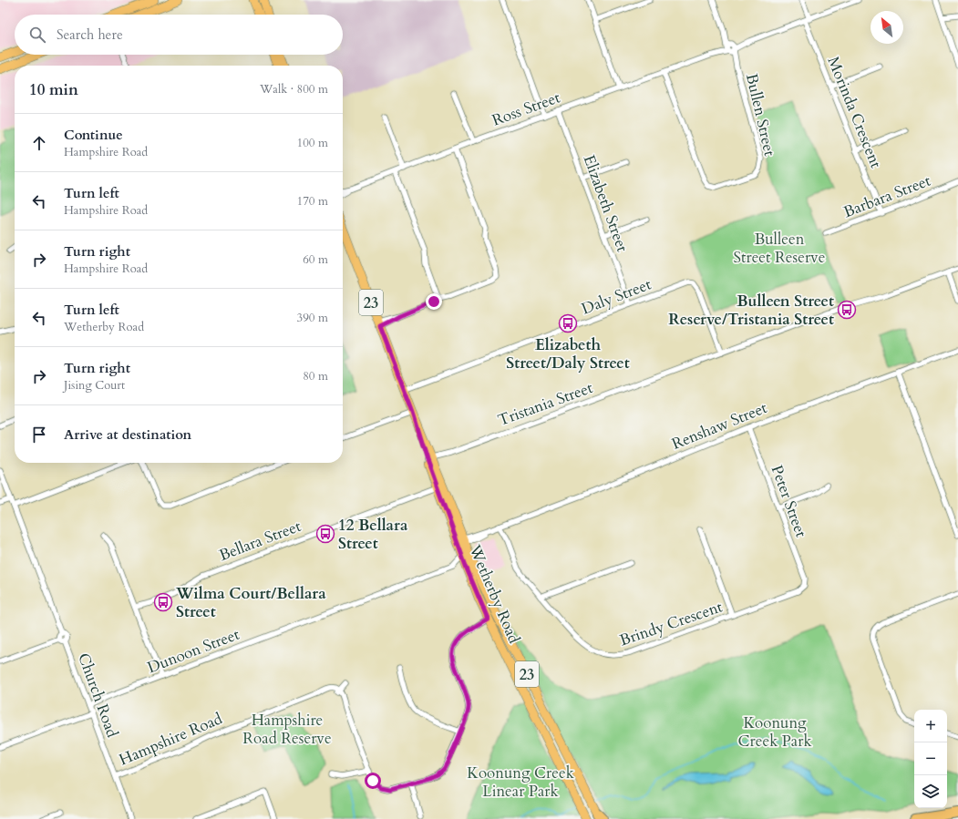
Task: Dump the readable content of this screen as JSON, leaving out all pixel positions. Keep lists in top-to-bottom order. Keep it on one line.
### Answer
{"streets":{"main road":["23","Wetherby Road"],"street":["Ross Street","Morinda Crescent","Bullen Street","Barbara Street","Elizabeth Street","Daly Street","Tristania Street","Renshaw Street","Peter Street","Bellara Street","Brindy Crescent","Dunoon Street","Church Road","Hampshire Road"]},"crossings":[["Ross Street","Morinda Crescent"],["Ross Street","Bullen Street"],["Ross Street","Elizabeth Street"],["Morinda Crescent","Barbara Street"],["Elizabeth Street","Daly Street"],["Daly Street","Tristania Street"],["Daly Street","Wetherby Road"],["Tristania Street","Wetherby Road"],["Renshaw Street","Peter Street"],["Renshaw Street","Wetherby Road"],["Renshaw Street","Brindy Crescent"],["Peter Street","Brindy Crescent"],["Bellara Street","Wetherby Road"],["Wetherby Road","Dunoon Street"],["Dunoon Street","Church Road"],["Church Road","Hampshire Road"]],"parks":["Bulleen Street Reserve","Hampshire Road Reserve","Koonung Creek Park","Koonung Creek Linear Park"],"places":{"bus stop":["Bulleen Street Reserve/Tristania Street","Elizabeth Street/Daly Street","12 Bellara Street","Wilma Court/Bellara Street"]},"north":"top left","page":{"search":"Search here","heading":["10 min","Walk · 800 m"],"list":[["Continue","Hampshire Road","100 m"],["Turn left","Hampshire Road","170 m"],["Turn right","Hampshire Road","60 m"],["Turn left","Wetherby Road","390 m"],["Turn right","Jising Court","80 m"],"Arrive at destination"],"map_buttons":["+","−"]}}
